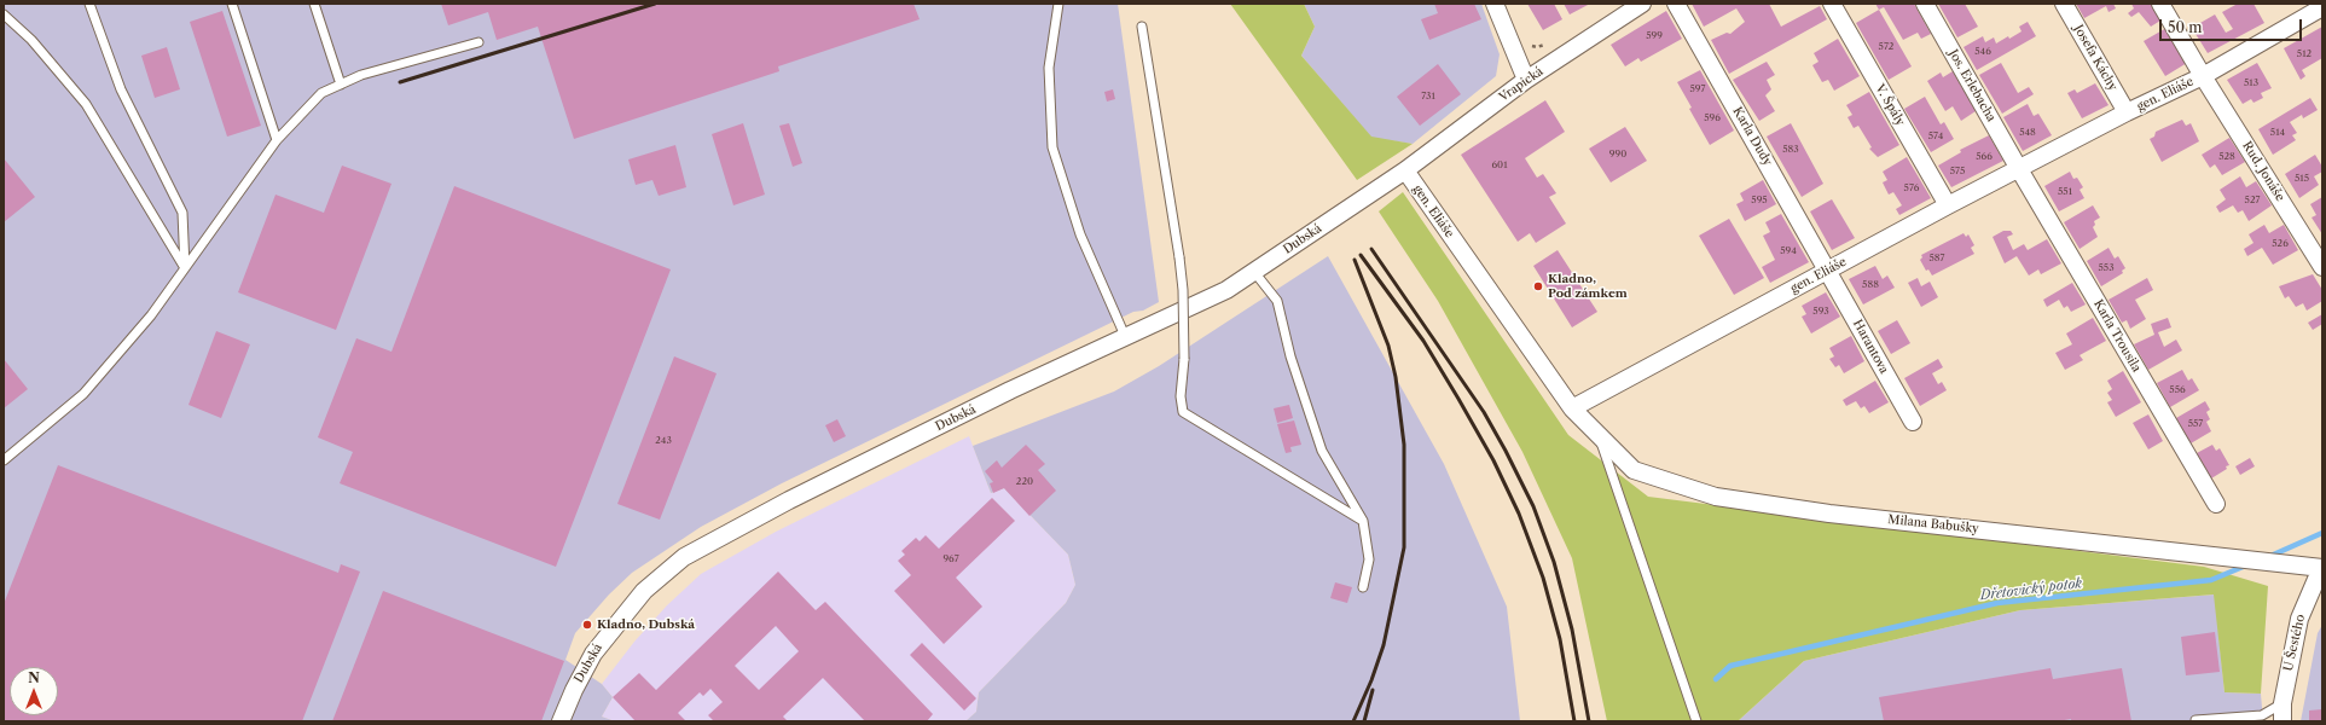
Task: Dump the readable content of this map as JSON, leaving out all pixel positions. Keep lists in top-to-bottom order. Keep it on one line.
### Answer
{"streets":{"street":["Josefa Káchy","Vrapická","Jos. Erlebacha","gen. Eliáše","V. Špály","Karla Dudy","Rud. Jonáše","Dubská","Karla Trousila","Harantova","Milana Babušky","U Šestého"]},"crossings":[["Josefa Káchy","gen. Eliáše"],["Vrapická","gen. Eliáše"],["Vrapická","Dubská"],["Jos. Erlebacha","gen. Eliáše"],["Jos. Erlebacha","Karla Trousila"],["gen. Eliáše","V. Špály"],["gen. Eliáše","Karla Dudy"],["gen. Eliáše","Rud. Jonáše"],["gen. Eliáše","Dubská"],["gen. Eliáše","Karla Trousila"],["gen. Eliáše","Harantova"],["gen. Eliáše","Milana Babušky"],["Karla Dudy","Harantova"],["Milana Babušky","U Šestého"]],"water":["Dřetovický potok"],"places":["Kladno, Pod zámkem","Kladno, Dubská"],"house_numbers":["599","572","546","512","513","597","731","596","548","514","574","583","990","566","528","601","575","515","576","551","595","527","526","594","587","553","588","593","556","557","243","220","967"],"scale_bar":"50 m","north":"top"}
